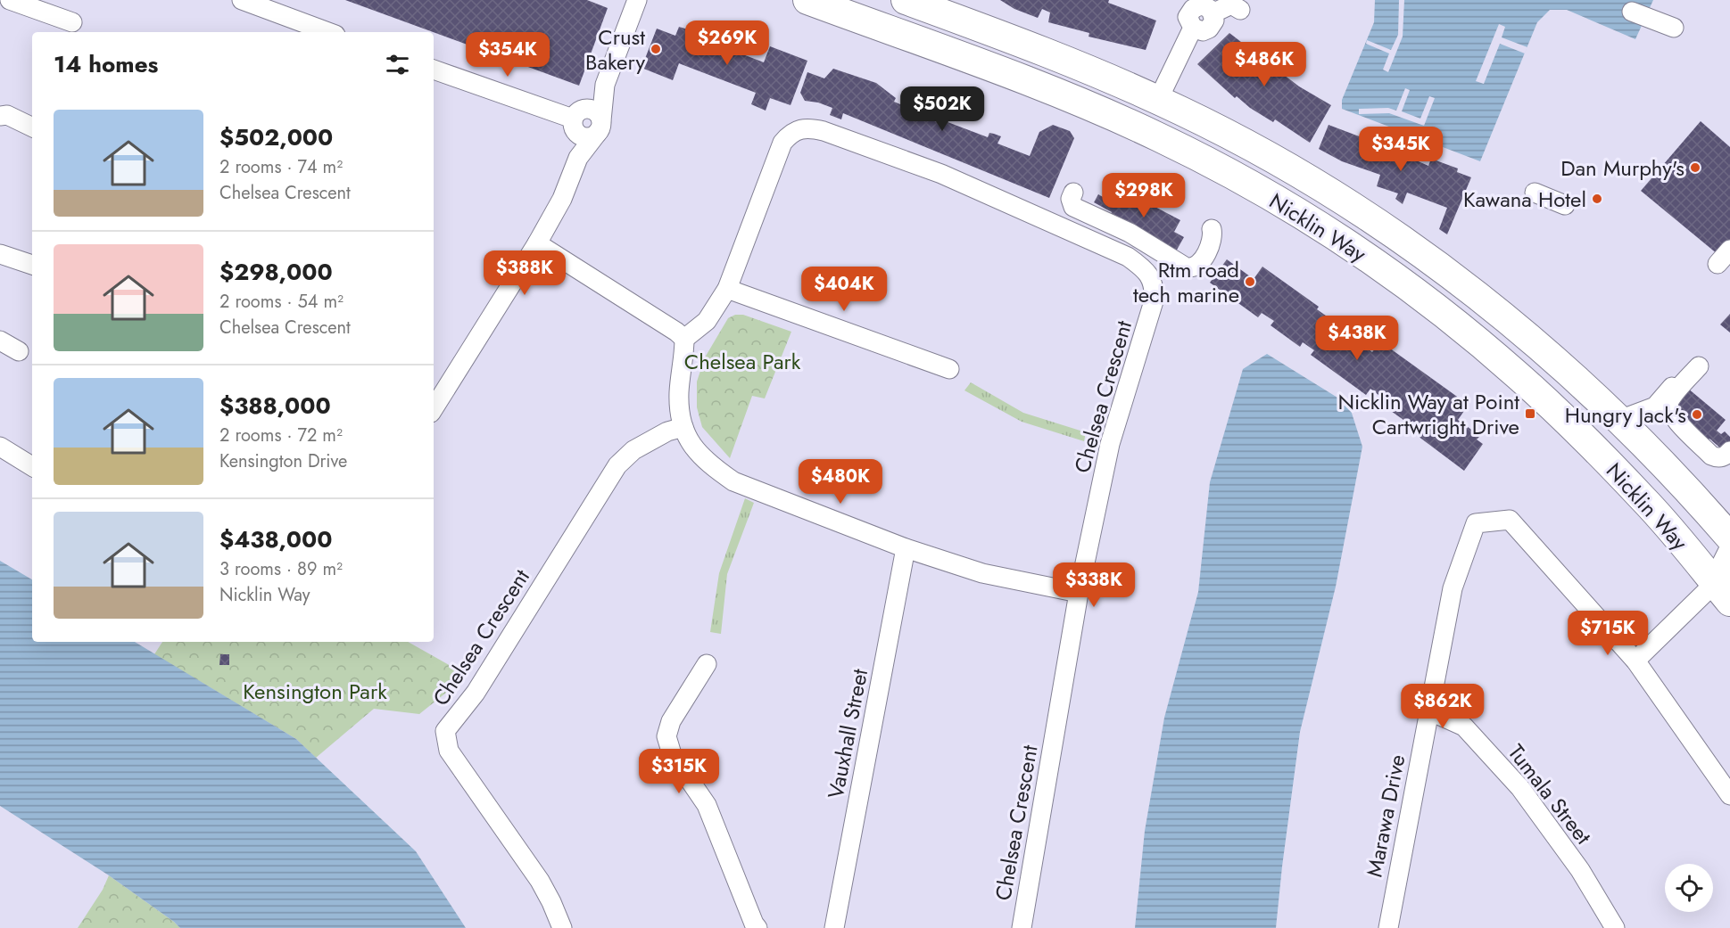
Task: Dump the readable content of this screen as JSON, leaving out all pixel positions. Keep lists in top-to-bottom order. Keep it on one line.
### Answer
{"streets":{"highway":["Nicklin Way"],"street":["Chelsea Crescent","Vauxhall Street","Tumala Street","Marawa Drive"]},"crossings":[["Tumala Street","Marawa Drive"]],"parks":["Chelsea Park","Kensington Park"],"places":{"other":["Crust Bakery","Dan Murphy's","Kawana Hotel","Rtm road tech marine","Hungry Jack's"],"transit":["Nicklin Way at Point Cartwright Drive"]},"page":{"price":["$269K","$354K","$486K","$502K","$345K","$298K","$388K","$404K","$438K","$480K","$338K","$715K","$862K","$315K"],"heading":"14 homes","list":[{"name":"$502,000","note":"2 rooms · 74 m² · Chelsea Crescent"},{"name":"$298,000","note":"2 rooms · 54 m² · Chelsea Crescent"},{"name":"$388,000","note":"2 rooms · 72 m² · Kensington Drive"},{"name":"$438,000","note":"3 rooms · 89 m² · Nicklin Way"}]}}
